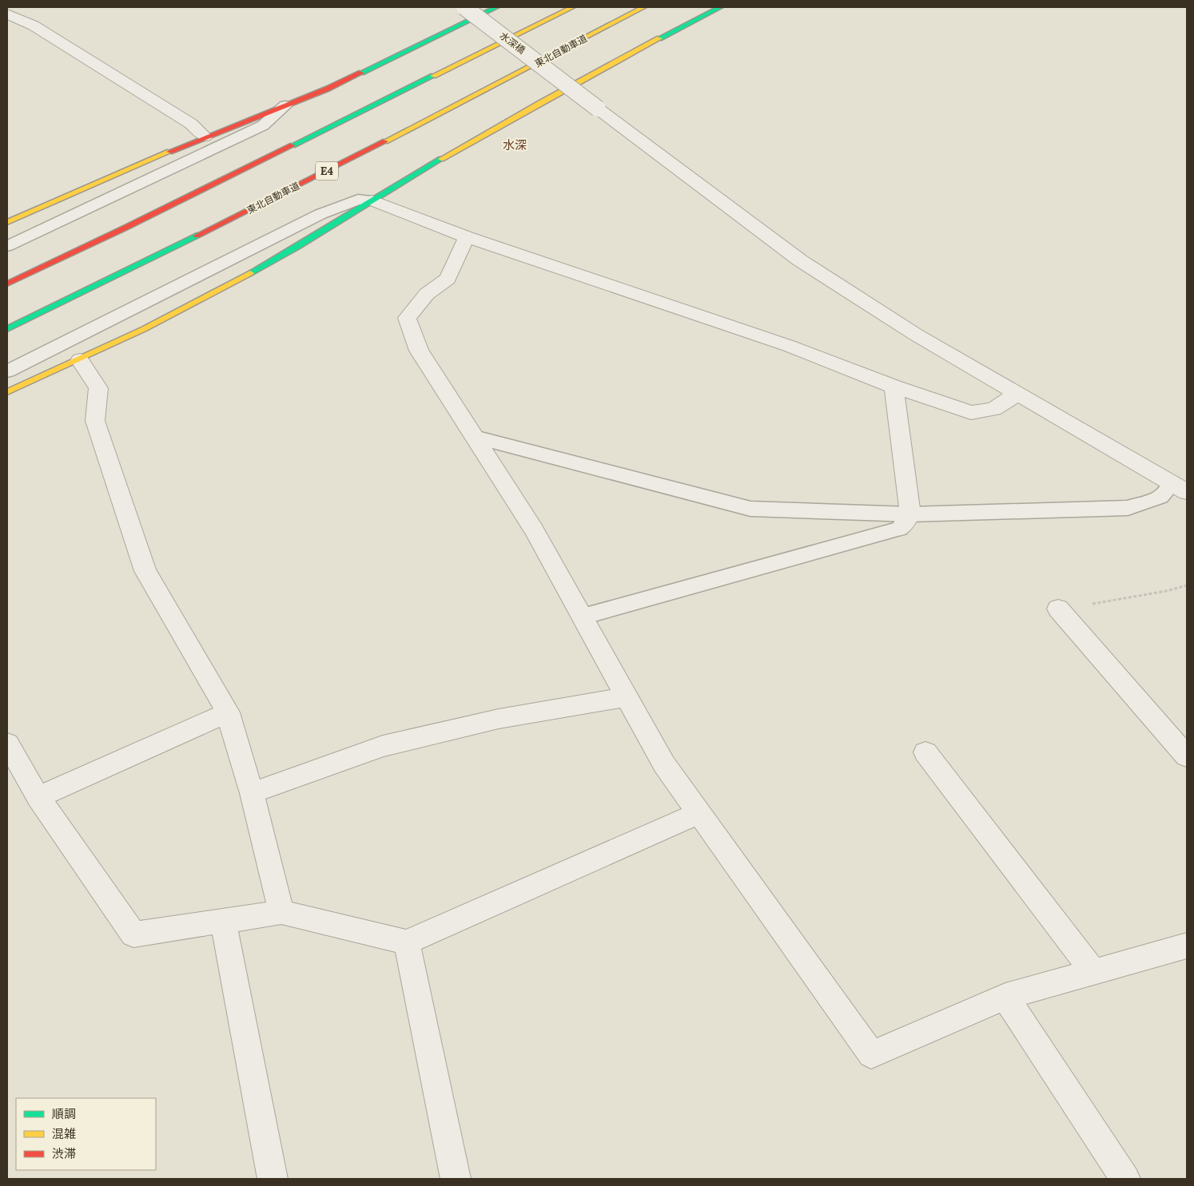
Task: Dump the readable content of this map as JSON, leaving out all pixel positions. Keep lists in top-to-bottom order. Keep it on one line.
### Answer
{"streets":{"main road":["東北自動車道","E4"],"street":["水深橋"]},"districts":["水深"],"legend":["順調","混雑","渋滞"]}
